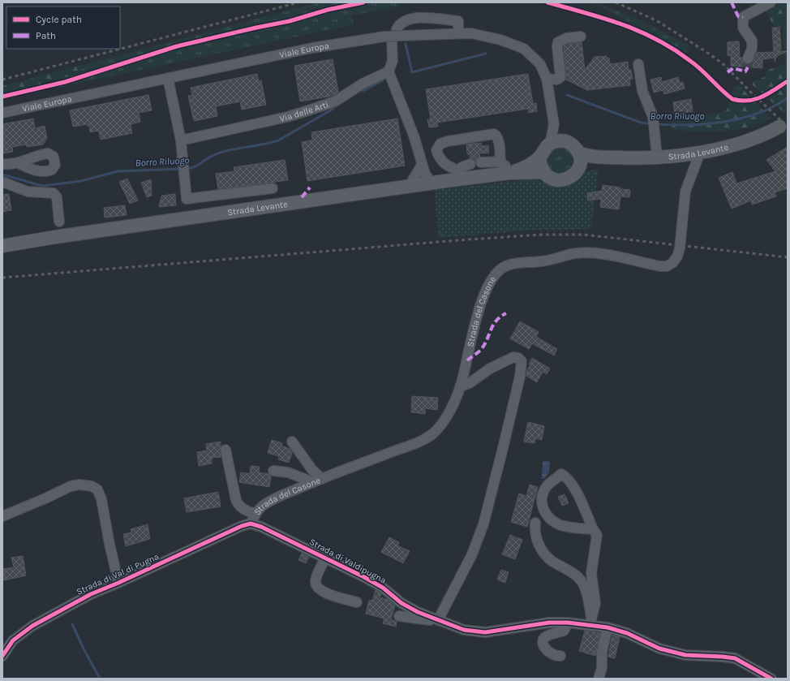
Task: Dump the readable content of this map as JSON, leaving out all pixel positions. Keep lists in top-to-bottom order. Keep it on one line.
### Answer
{"streets":{"main road":["Strada Levante"],"street":["Viale Europa","Via delle Arti","Strada del Casone","Strada di Valdipugna","Strada di Val di Pugna"]},"crossings":[["Viale Europa","Strada Levante"],["Strada Levante","Strada del Casone"],["Strada del Casone","Strada di Valdipugna"],["Strada del Casone","Strada di Val di Pugna"],["Strada di Valdipugna","Strada di Val di Pugna"]],"water":["Borro Riluogo"],"legend":["Cycle path","Path"]}
